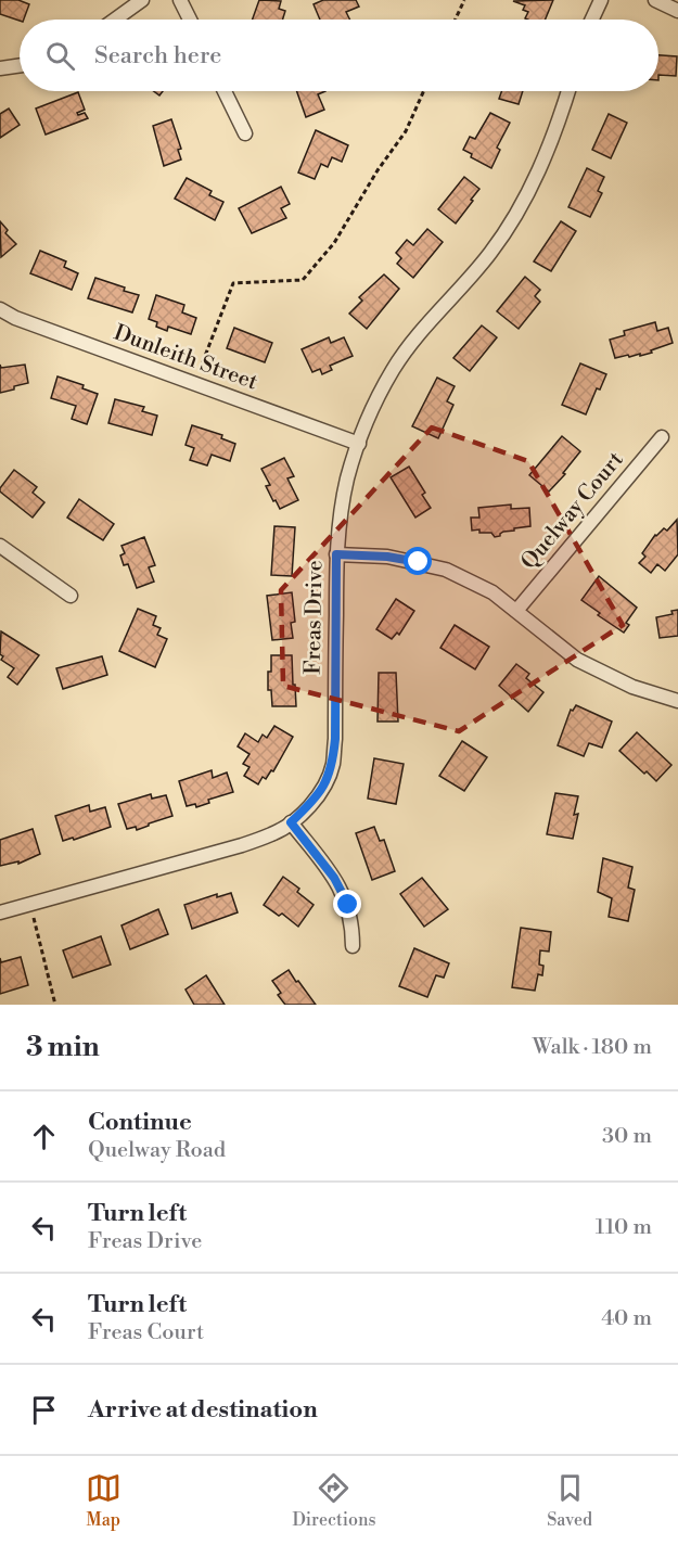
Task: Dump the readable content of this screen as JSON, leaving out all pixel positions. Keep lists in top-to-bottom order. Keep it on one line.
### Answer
{"streets":{"street":["Dunleith Street","Quelway Court","Freas Drive"]},"crossings":[["Dunleith Street","Freas Drive"]],"page":{"search":"Search here","heading":["3 min","Walk · 180 m"],"list":[["Continue","Quelway Road","30 m"],["Turn left","Freas Drive","110 m"],["Turn left","Freas Court","40 m"],"Arrive at destination"],"nav":["Map","Directions","Saved"]}}
